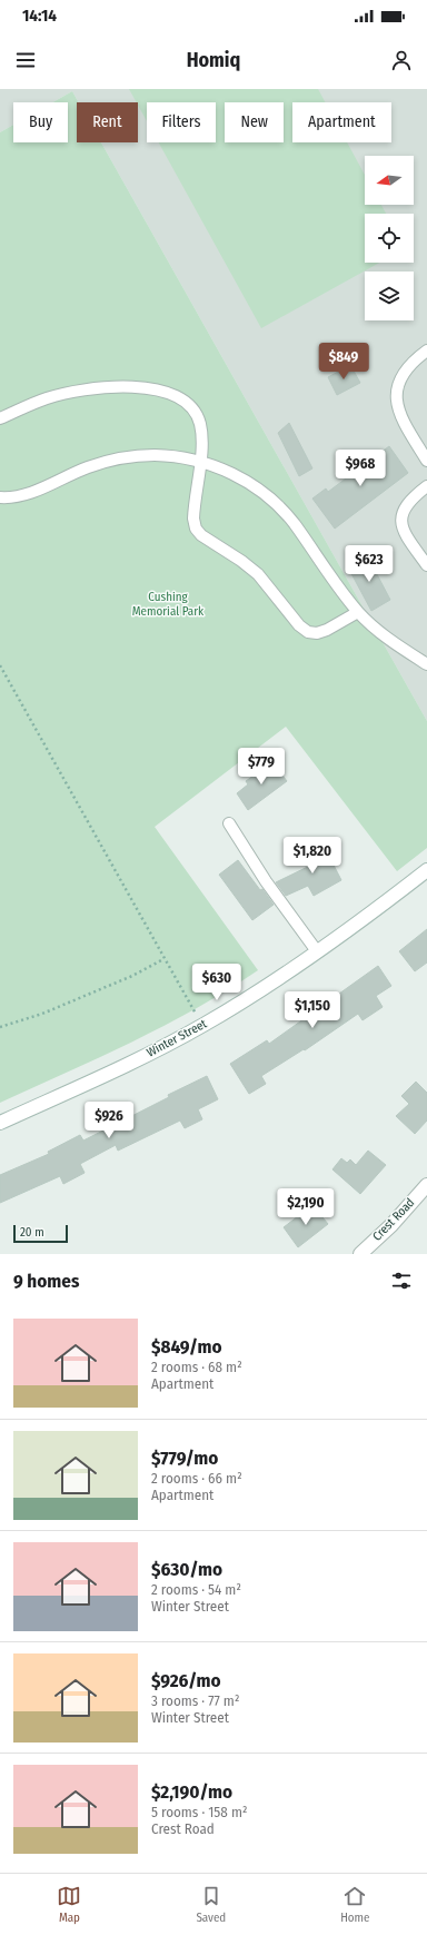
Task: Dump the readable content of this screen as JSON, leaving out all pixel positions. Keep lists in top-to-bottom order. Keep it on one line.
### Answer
{"streets":{"main road":["Winter Street","Crest Road"]},"parks":["Cushing Memorial Park"],"scale_bar":"20 m","north":"left","page":{"status":"14:14","header":"Homiq","chip":["Buy","Rent","Filters","New","Apartment"],"price":["$849","$968","$623","$779","$1,820","$630","$1,150","$926","$2,190"],"scale":"20 m","heading":"9 homes","list":[{"name":"$849/mo","note":"2 rooms · 68 m² · Apartment"},{"name":"$779/mo","note":"2 rooms · 66 m² · Apartment"},{"name":"$630/mo","note":"2 rooms · 54 m² · Winter Street"},{"name":"$926/mo","note":"3 rooms · 77 m² · Winter Street"},{"name":"$2,190/mo","note":"5 rooms · 158 m² · Crest Road"}],"tabs":["Map","Saved","Home"]}}
